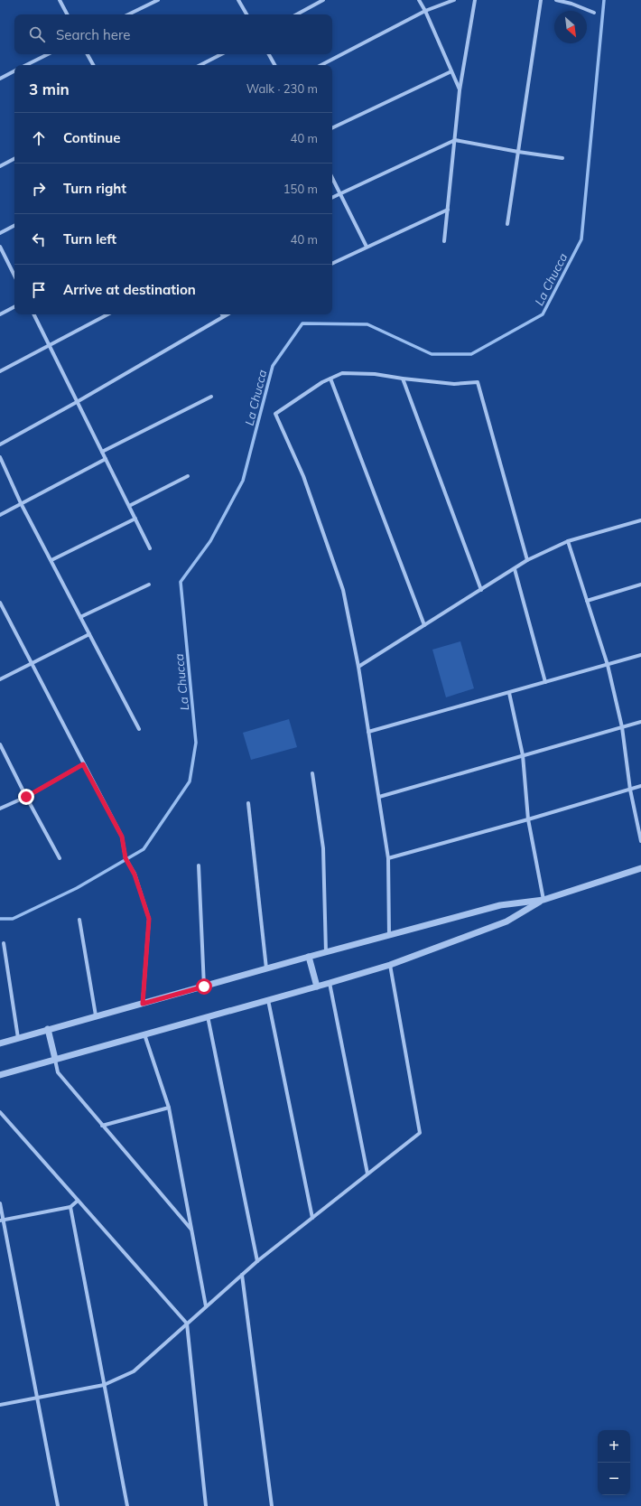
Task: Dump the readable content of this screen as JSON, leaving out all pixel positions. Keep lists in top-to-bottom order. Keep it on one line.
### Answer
{"water":["La Chucca"],"north":"bottom right","page":{"search":"Search here","heading":["3 min","Walk · 230 m"],"list":[["Continue","40 m"],["Turn right","150 m"],["Turn left","40 m"],"Arrive at destination"],"map_buttons":["+","−"]}}
